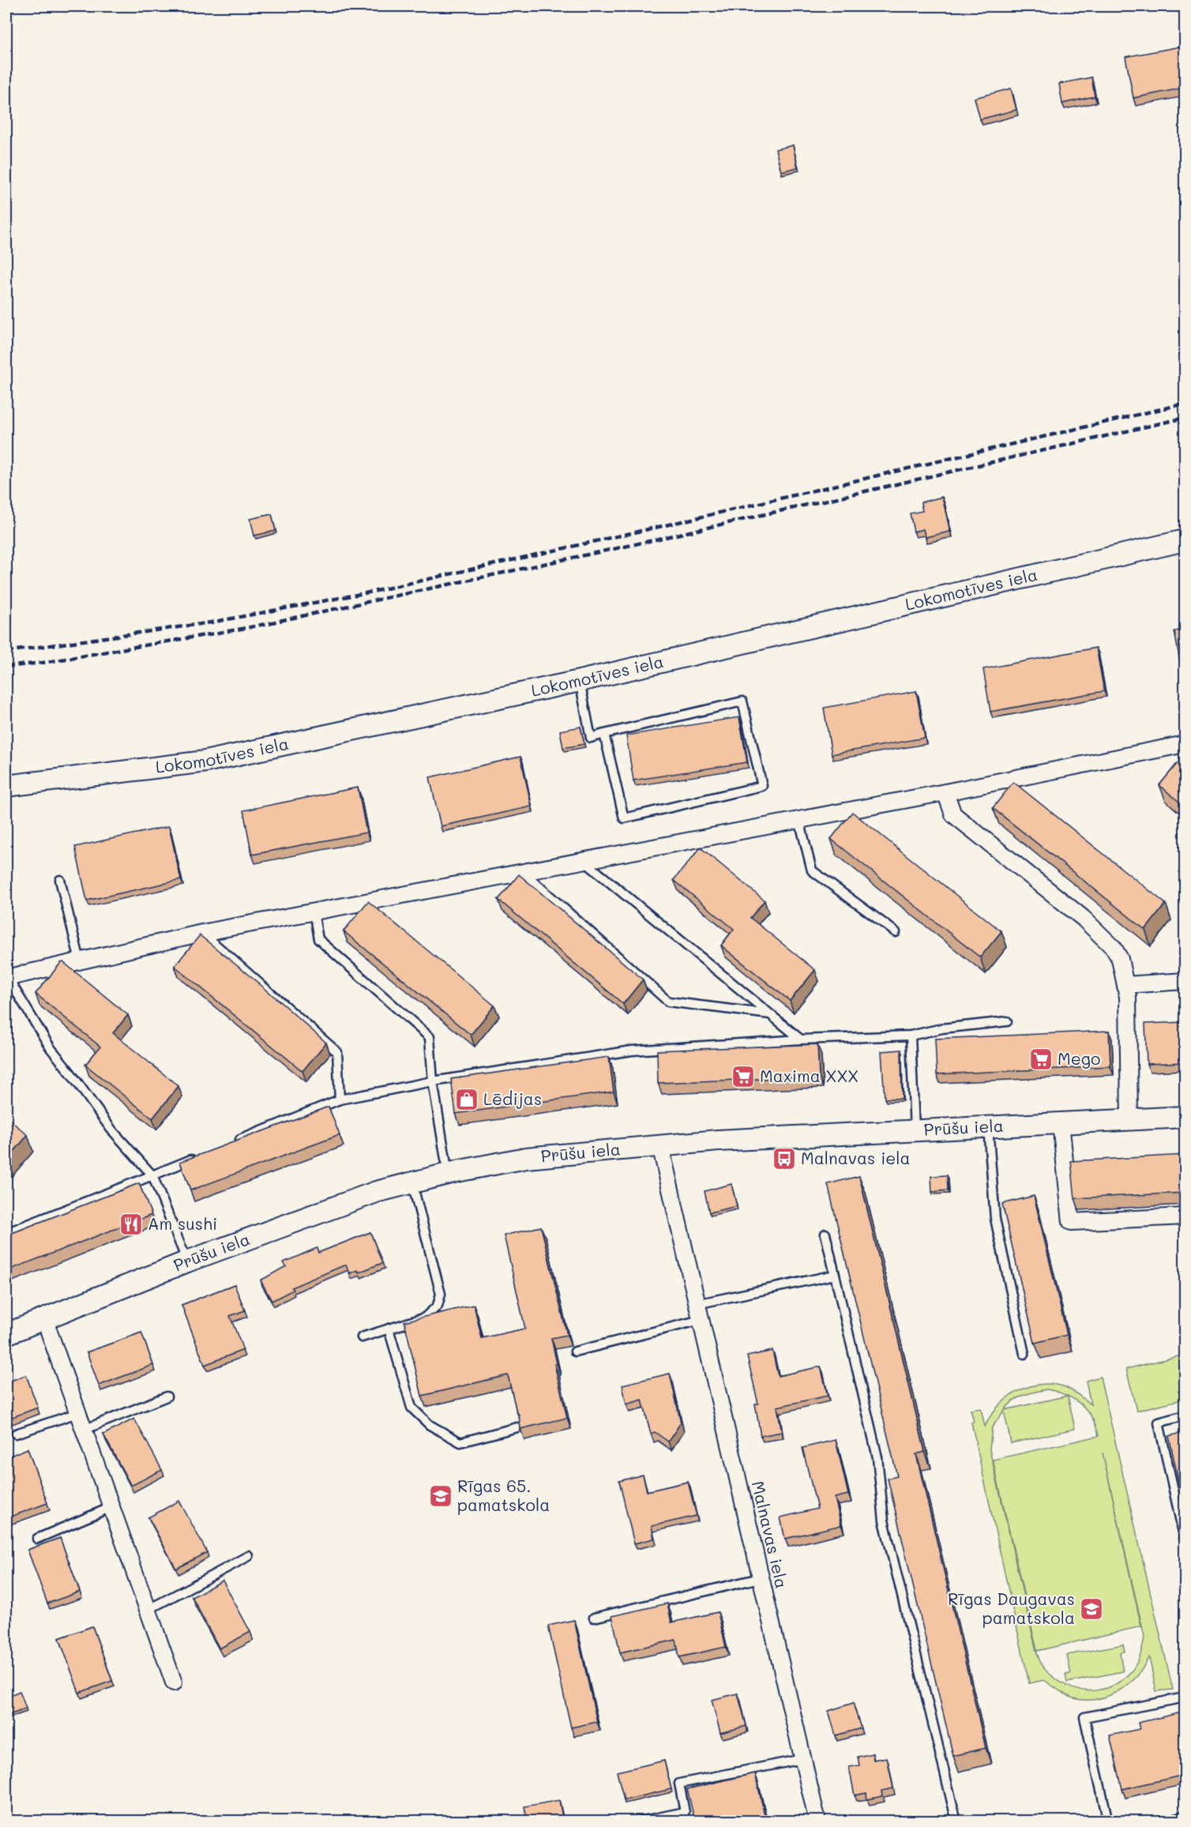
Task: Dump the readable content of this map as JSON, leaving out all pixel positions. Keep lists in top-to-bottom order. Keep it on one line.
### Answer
{"streets":{"street":["Lokomotīves iela","Prūšu iela","Malnavas iela"]},"crossings":[["Prūšu iela","Malnavas iela"]],"places":{"supermarket":["Mego","Maxima XXX"],"shop":["Lēdijas"],"bus stop":["Malnavas iela"],"restaurant":["Am sushi"],"school or university":["Rīgas 65. pamatskola","Rīgas Daugavas pamatskola"]}}
